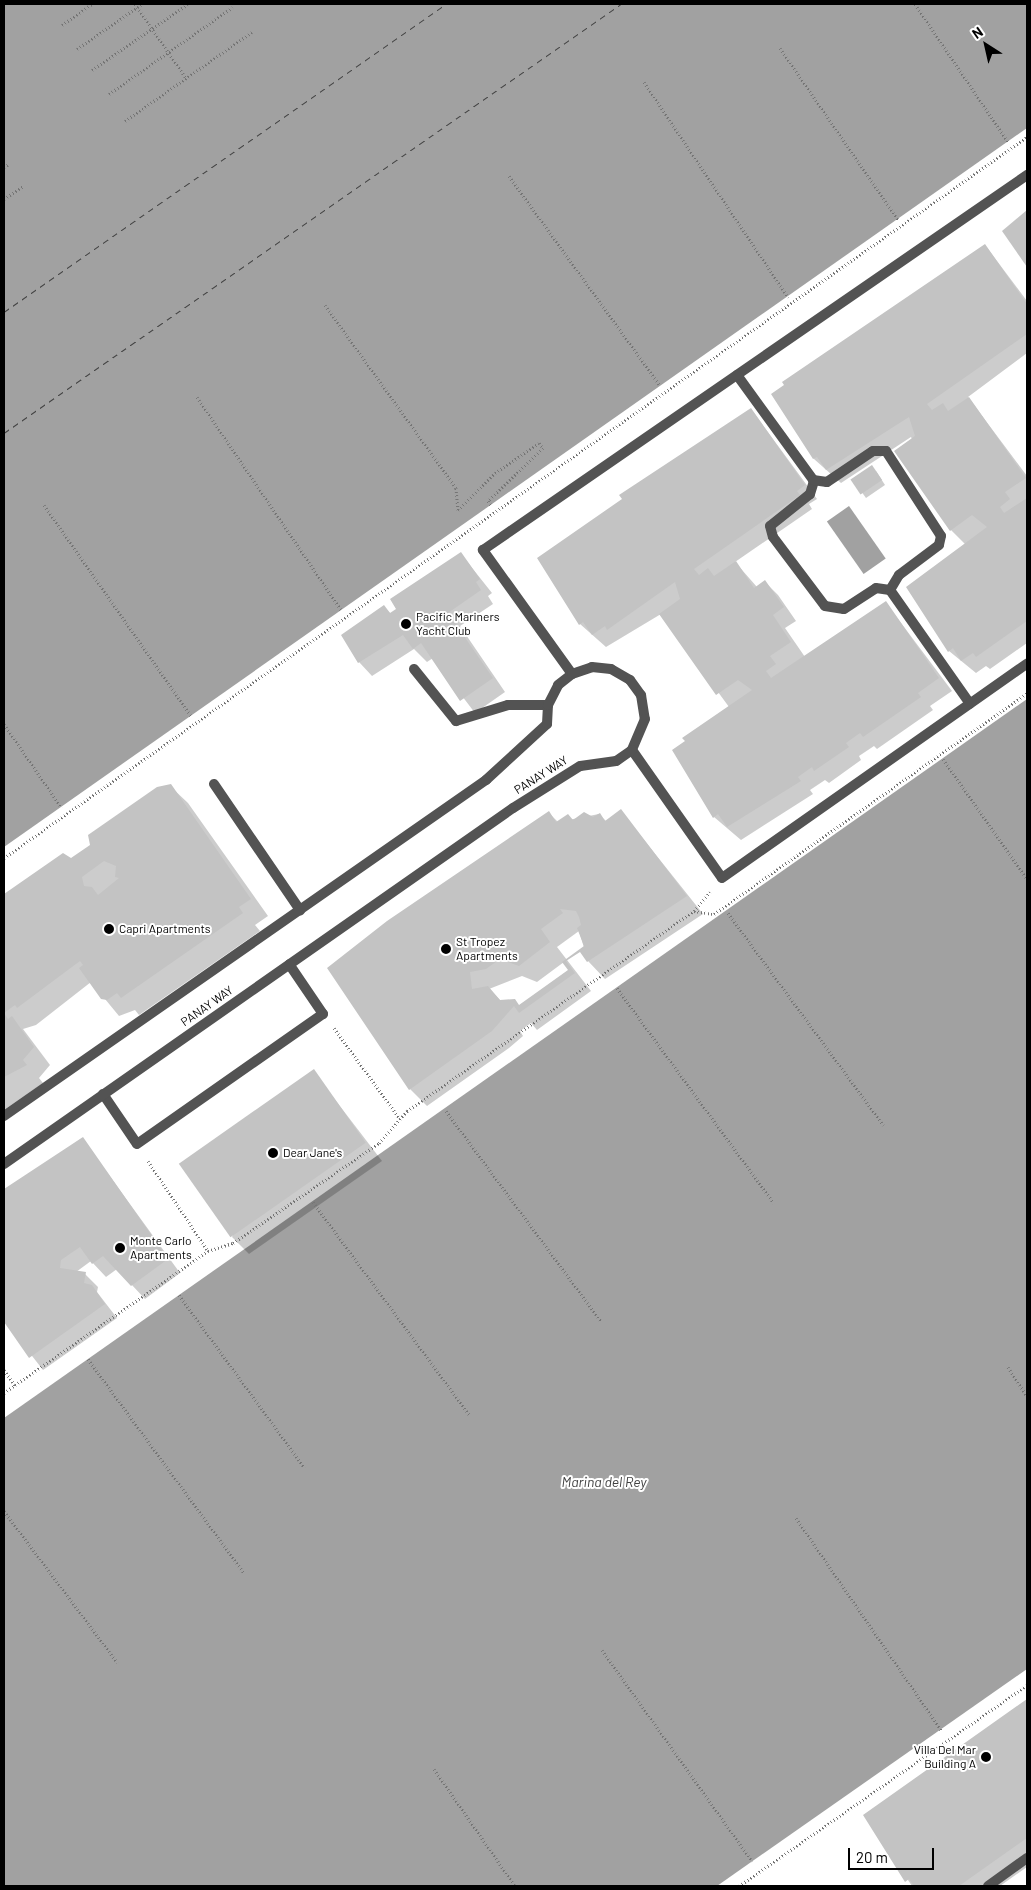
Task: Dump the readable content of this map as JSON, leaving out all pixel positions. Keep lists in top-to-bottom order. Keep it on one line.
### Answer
{"streets":{"street":["PANAY WAY"]},"water":["Marina del Rey"],"places":["Pacific Mariners Yacht Club","Capri Apartments","St Tropez Apartments","Dear Jane's","Monte Carlo Apartments","Villa Del Mar Building A"],"scale_bar":"20 m","north":"top left"}
